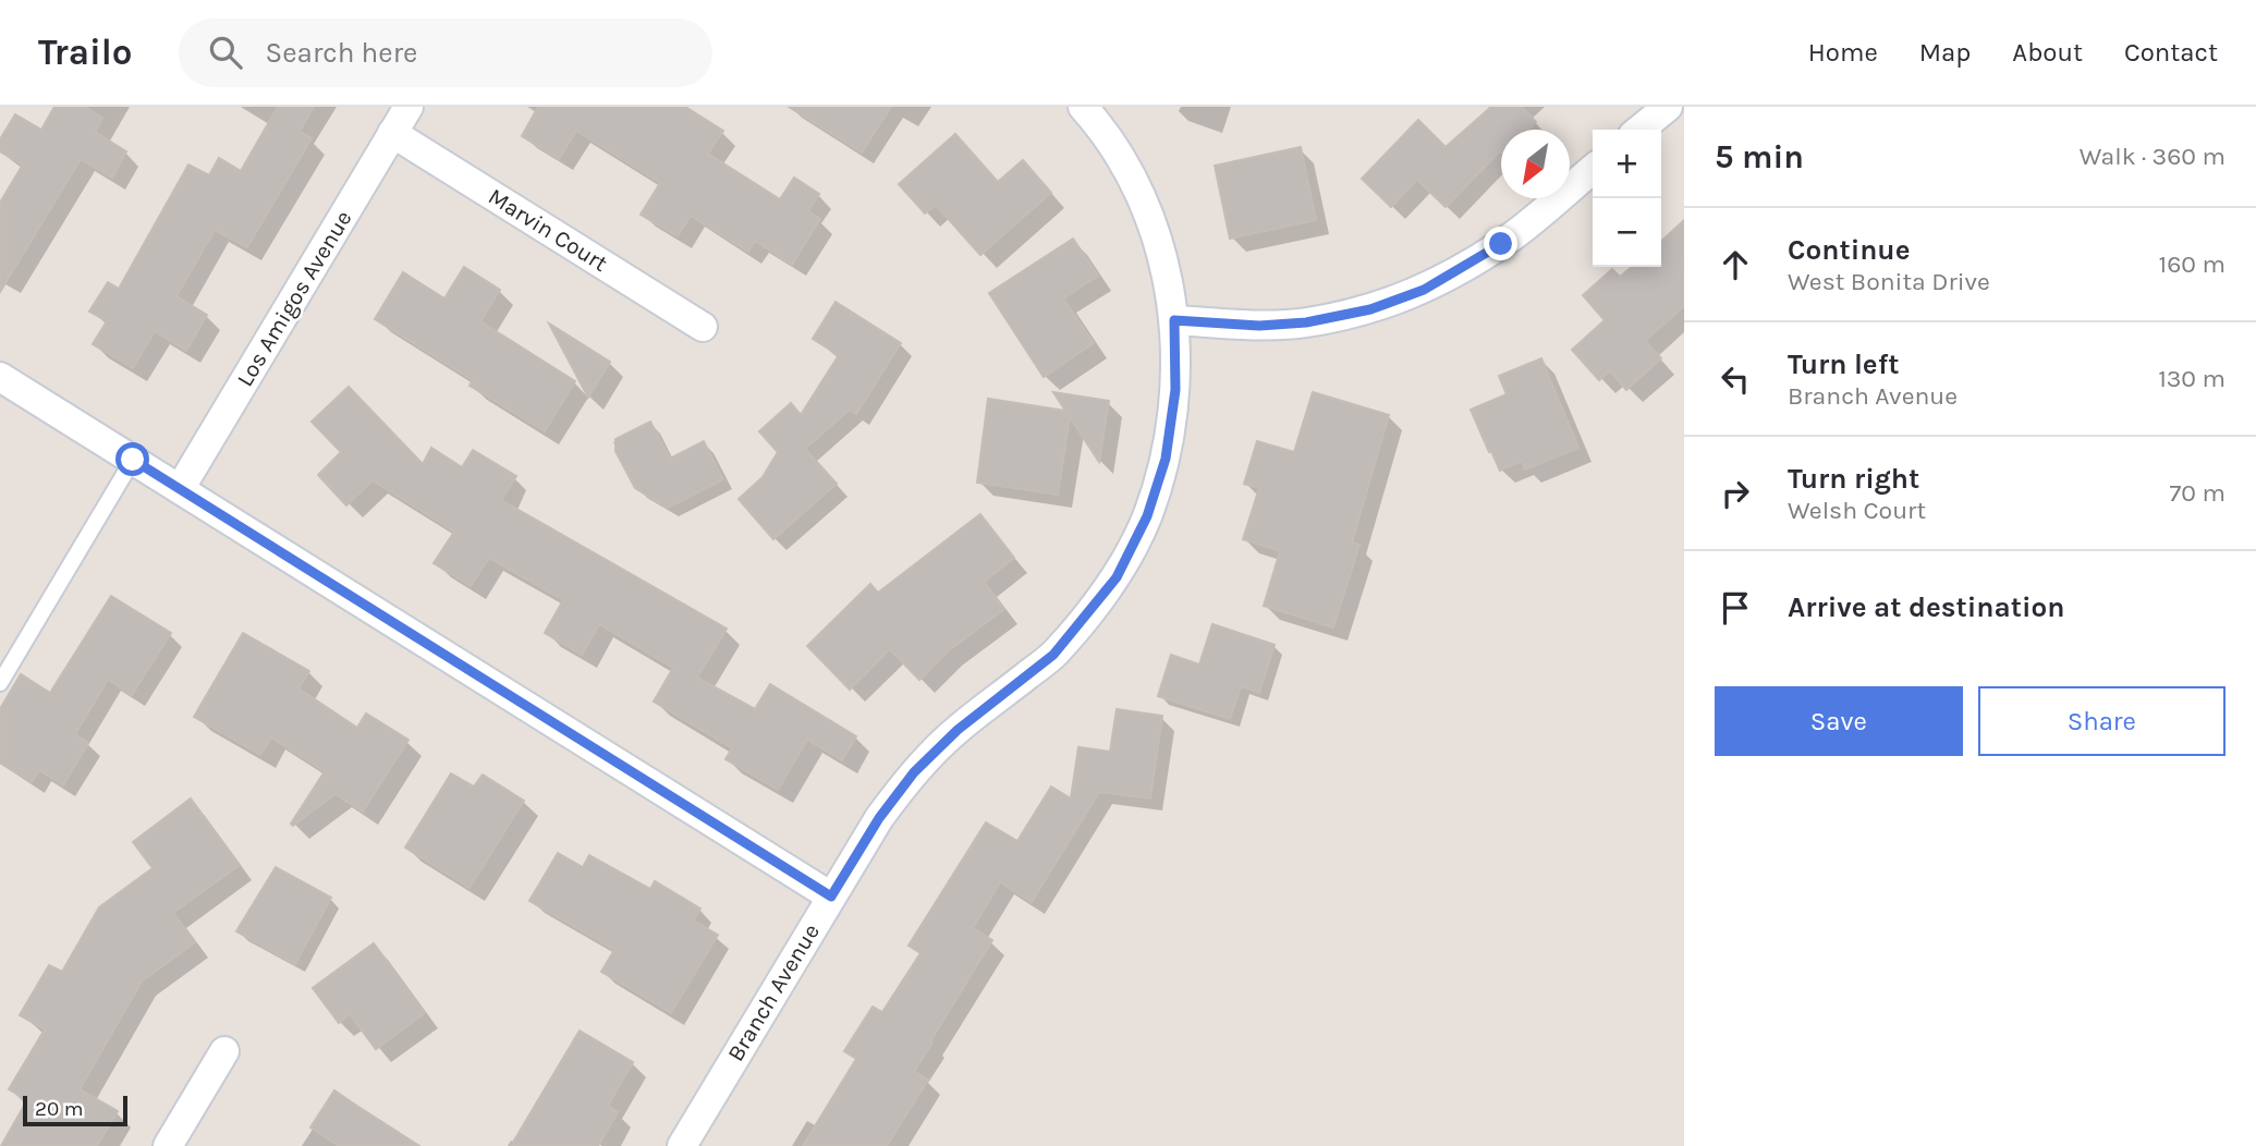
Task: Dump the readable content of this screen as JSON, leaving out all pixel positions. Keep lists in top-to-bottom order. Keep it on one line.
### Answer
{"streets":{"street":["Marvin Court","Los Amigos Avenue","Branch Avenue"]},"crossings":[["Marvin Court","Los Amigos Avenue"]],"scale_bar":"20 m","north":"bottom left","page":{"header":"Trailo","search":"Search here","nav":["Home","Map","About","Contact"],"heading":["5 min","Walk · 360 m"],"map_buttons":["+","−"],"list":[["Continue","West Bonita Drive","160 m"],["Turn left","Branch Avenue","130 m"],["Turn right","Welsh Court","70 m"],"Arrive at destination"],"buttons":["Save","Share"],"scale":"20 m"}}
